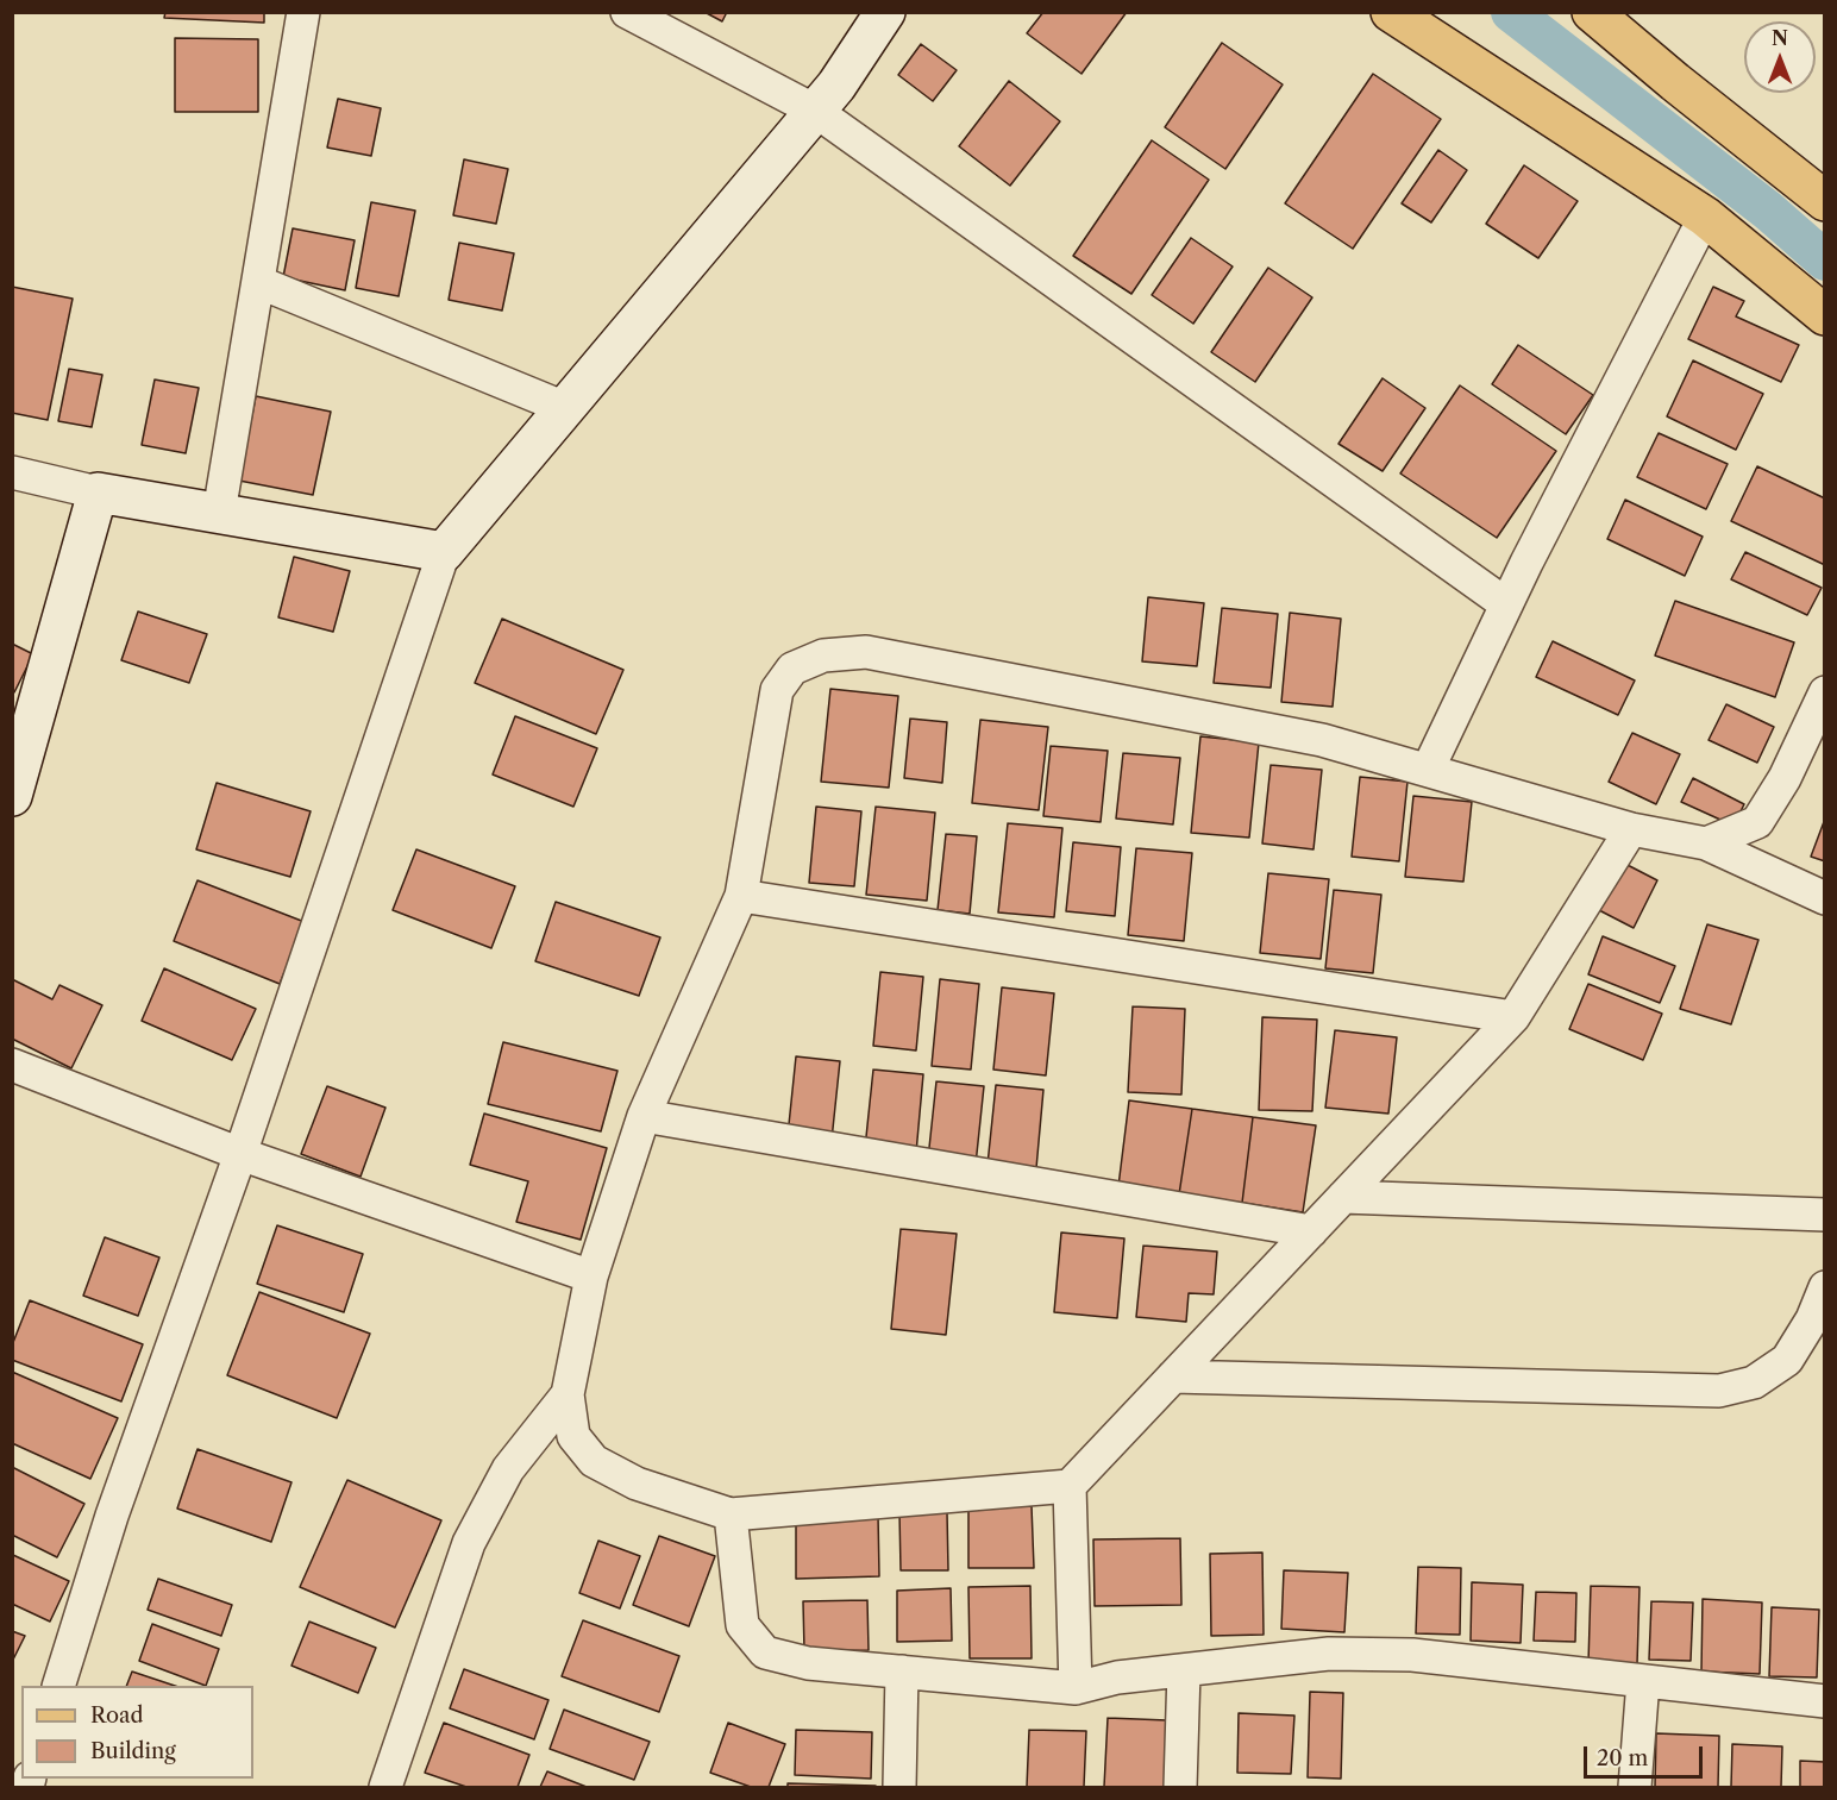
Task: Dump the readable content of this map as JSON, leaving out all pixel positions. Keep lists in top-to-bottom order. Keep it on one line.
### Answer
{"legend":["Road","Building"],"scale_bar":"20 m","north":"top"}
